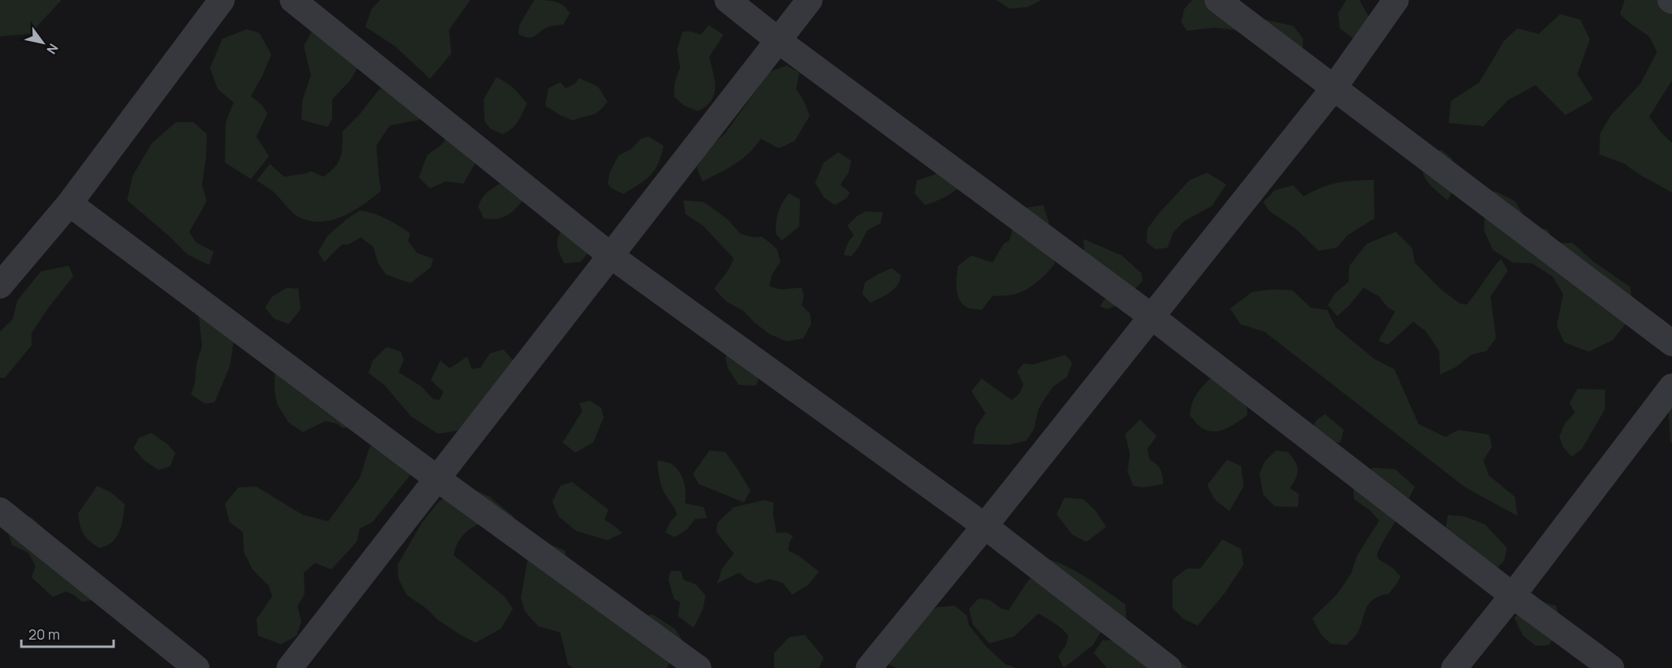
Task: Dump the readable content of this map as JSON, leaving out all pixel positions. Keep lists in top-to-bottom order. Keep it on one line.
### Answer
{"scale_bar":"20 m","north":"bottom right"}
